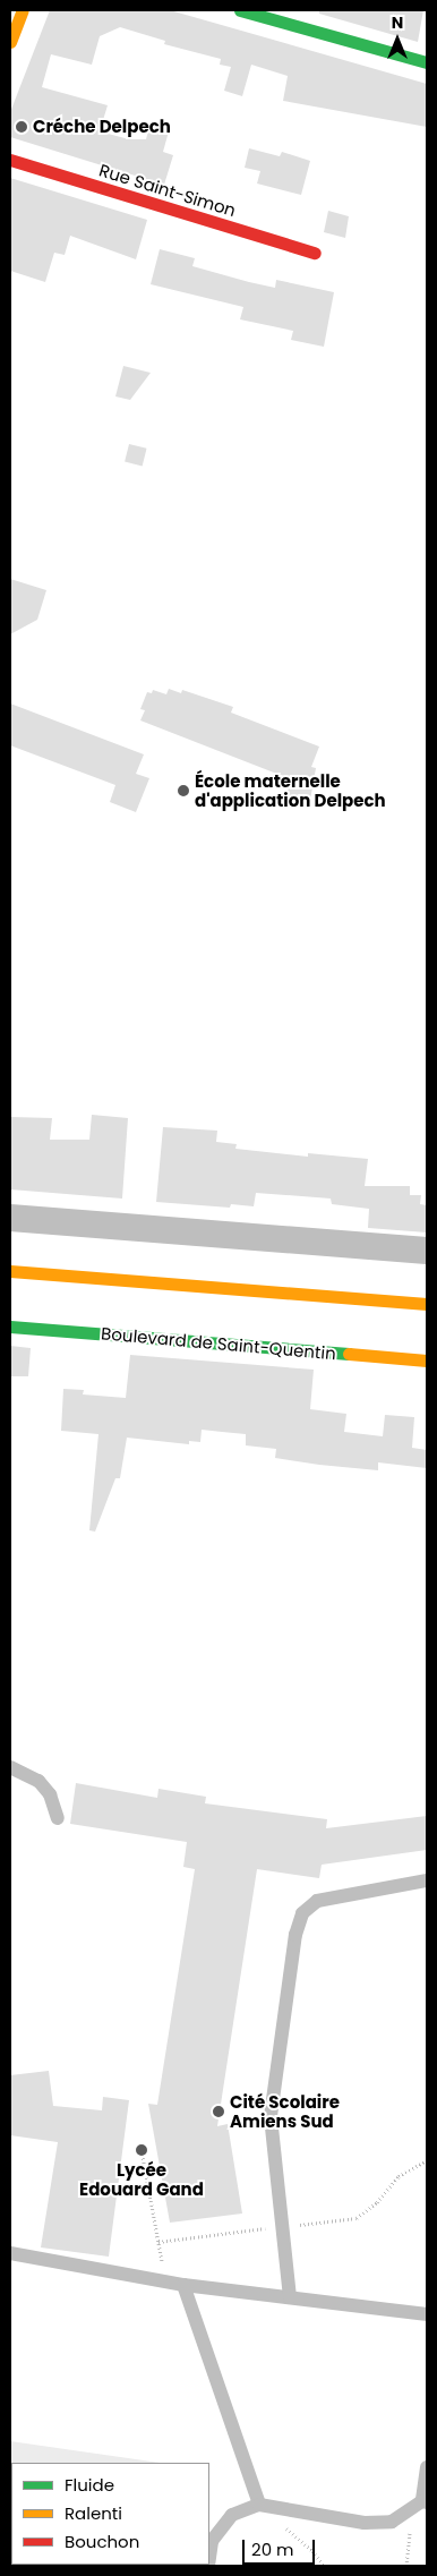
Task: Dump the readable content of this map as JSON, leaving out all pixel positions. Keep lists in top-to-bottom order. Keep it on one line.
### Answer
{"streets":{"street":["Rue Saint-Simon","Boulevard de Saint-Quentin"]},"places":["Créche Delpech","École maternelle d'application Delpech","Cité Scolaire Amiens Sud","Lycée Edouard Gand"],"legend":["Fluide","Ralenti","Bouchon"],"scale_bar":"20 m","north":"top"}
